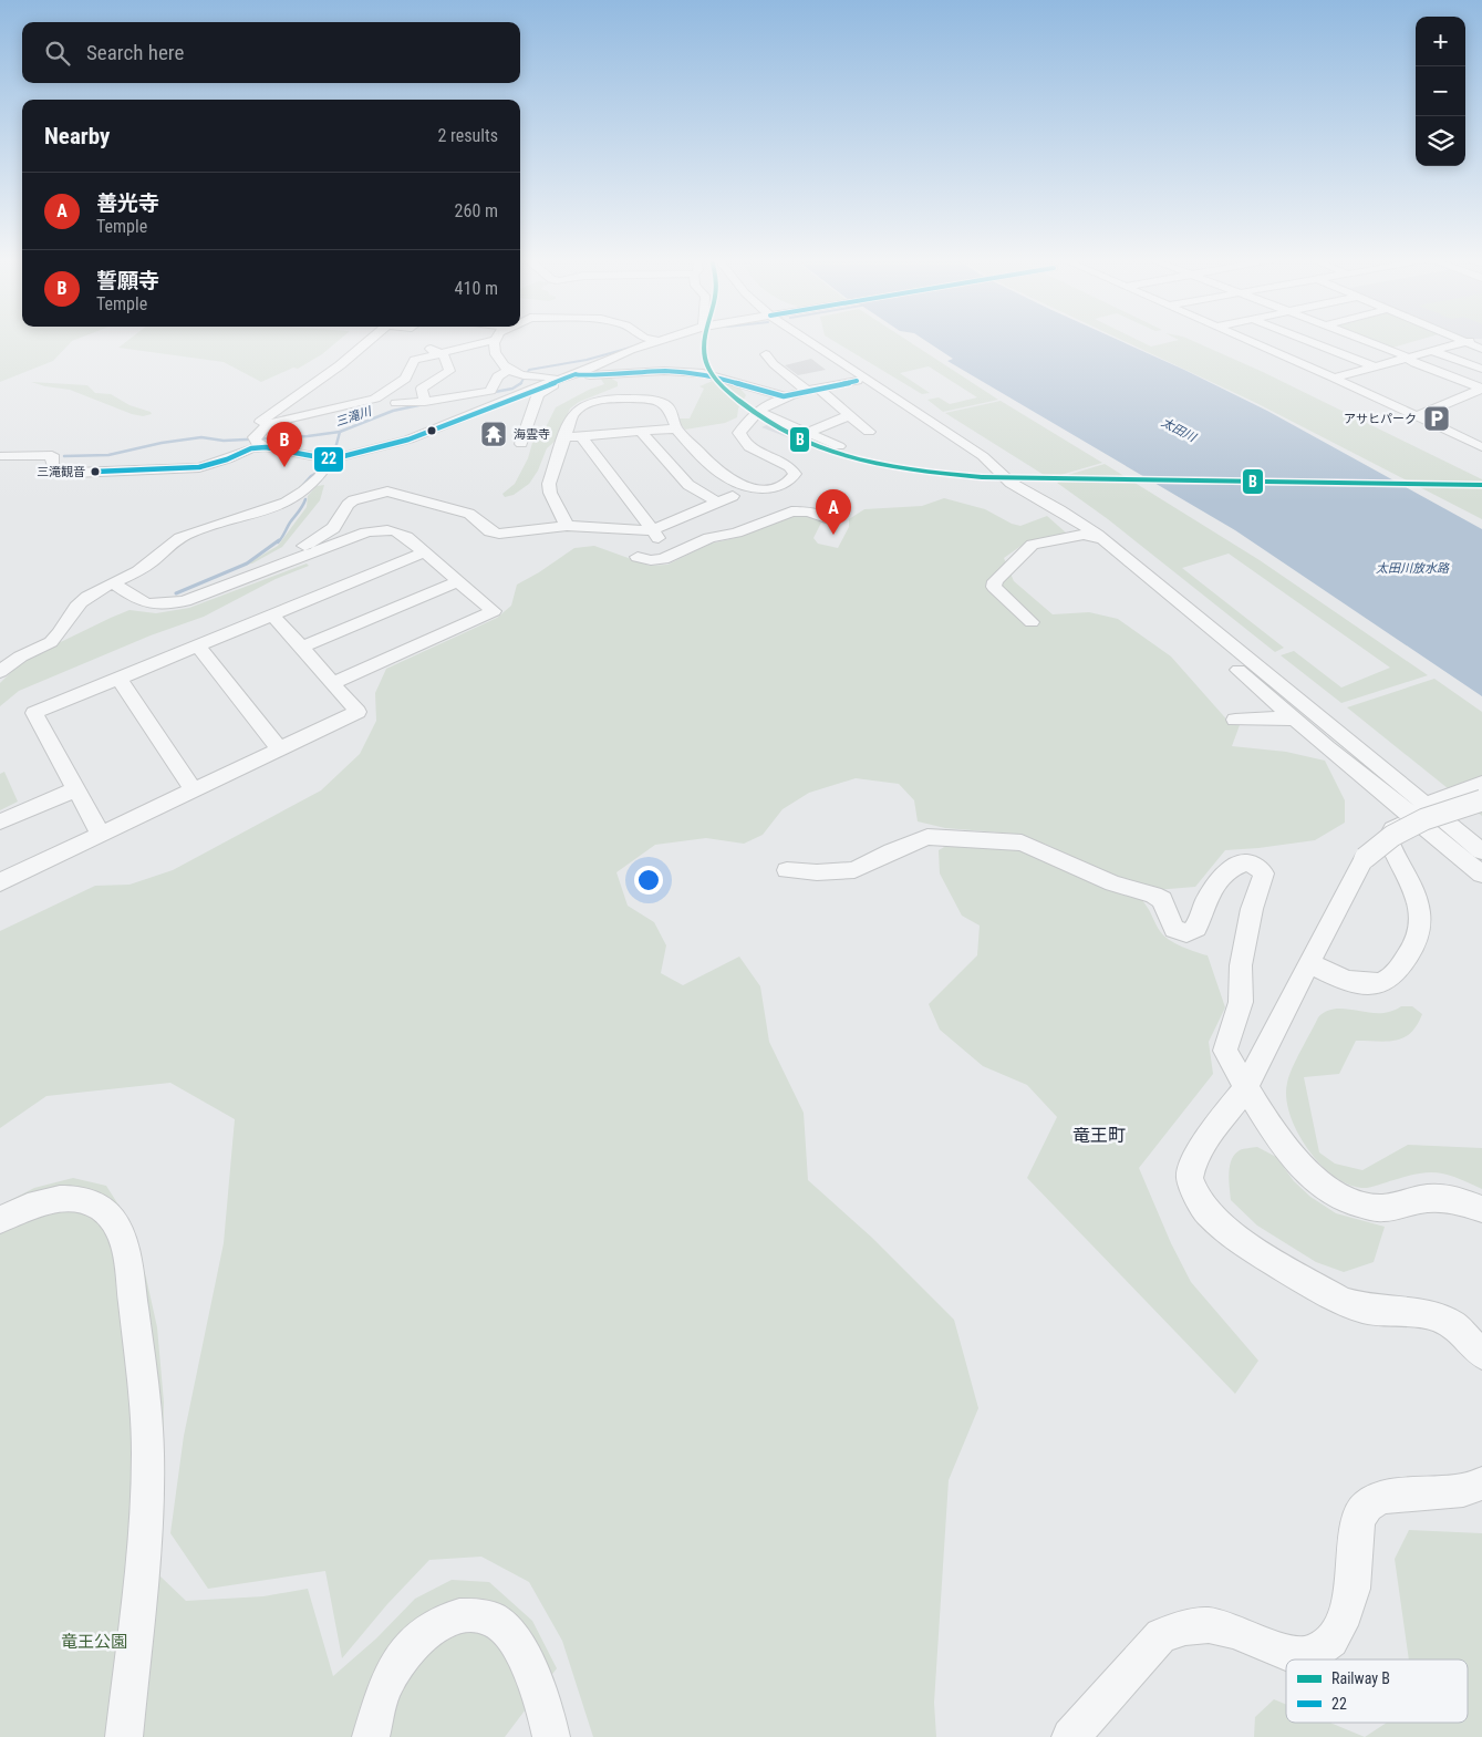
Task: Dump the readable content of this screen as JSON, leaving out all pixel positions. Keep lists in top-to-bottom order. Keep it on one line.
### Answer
{"districts":["竜王町"],"water":["三滝川","太田川","太田川放水路"],"parks":["竜王公園"],"places":{"parking":["アサヒパーク"],"temple":["海雲寺"],"other":["三滝観音"]},"lines":["rail line B","transit line 22"],"legend":["Railway B","22"],"page":{"map_buttons":["+","−"],"search":"Search here","heading":["Nearby","2 results"],"list":[{"mark":"A","name":"善光寺","note":"Temple","value":"260 m"},{"mark":"B","name":"誓願寺","note":"Temple","value":"410 m"}],"pins":["B","A"]}}
